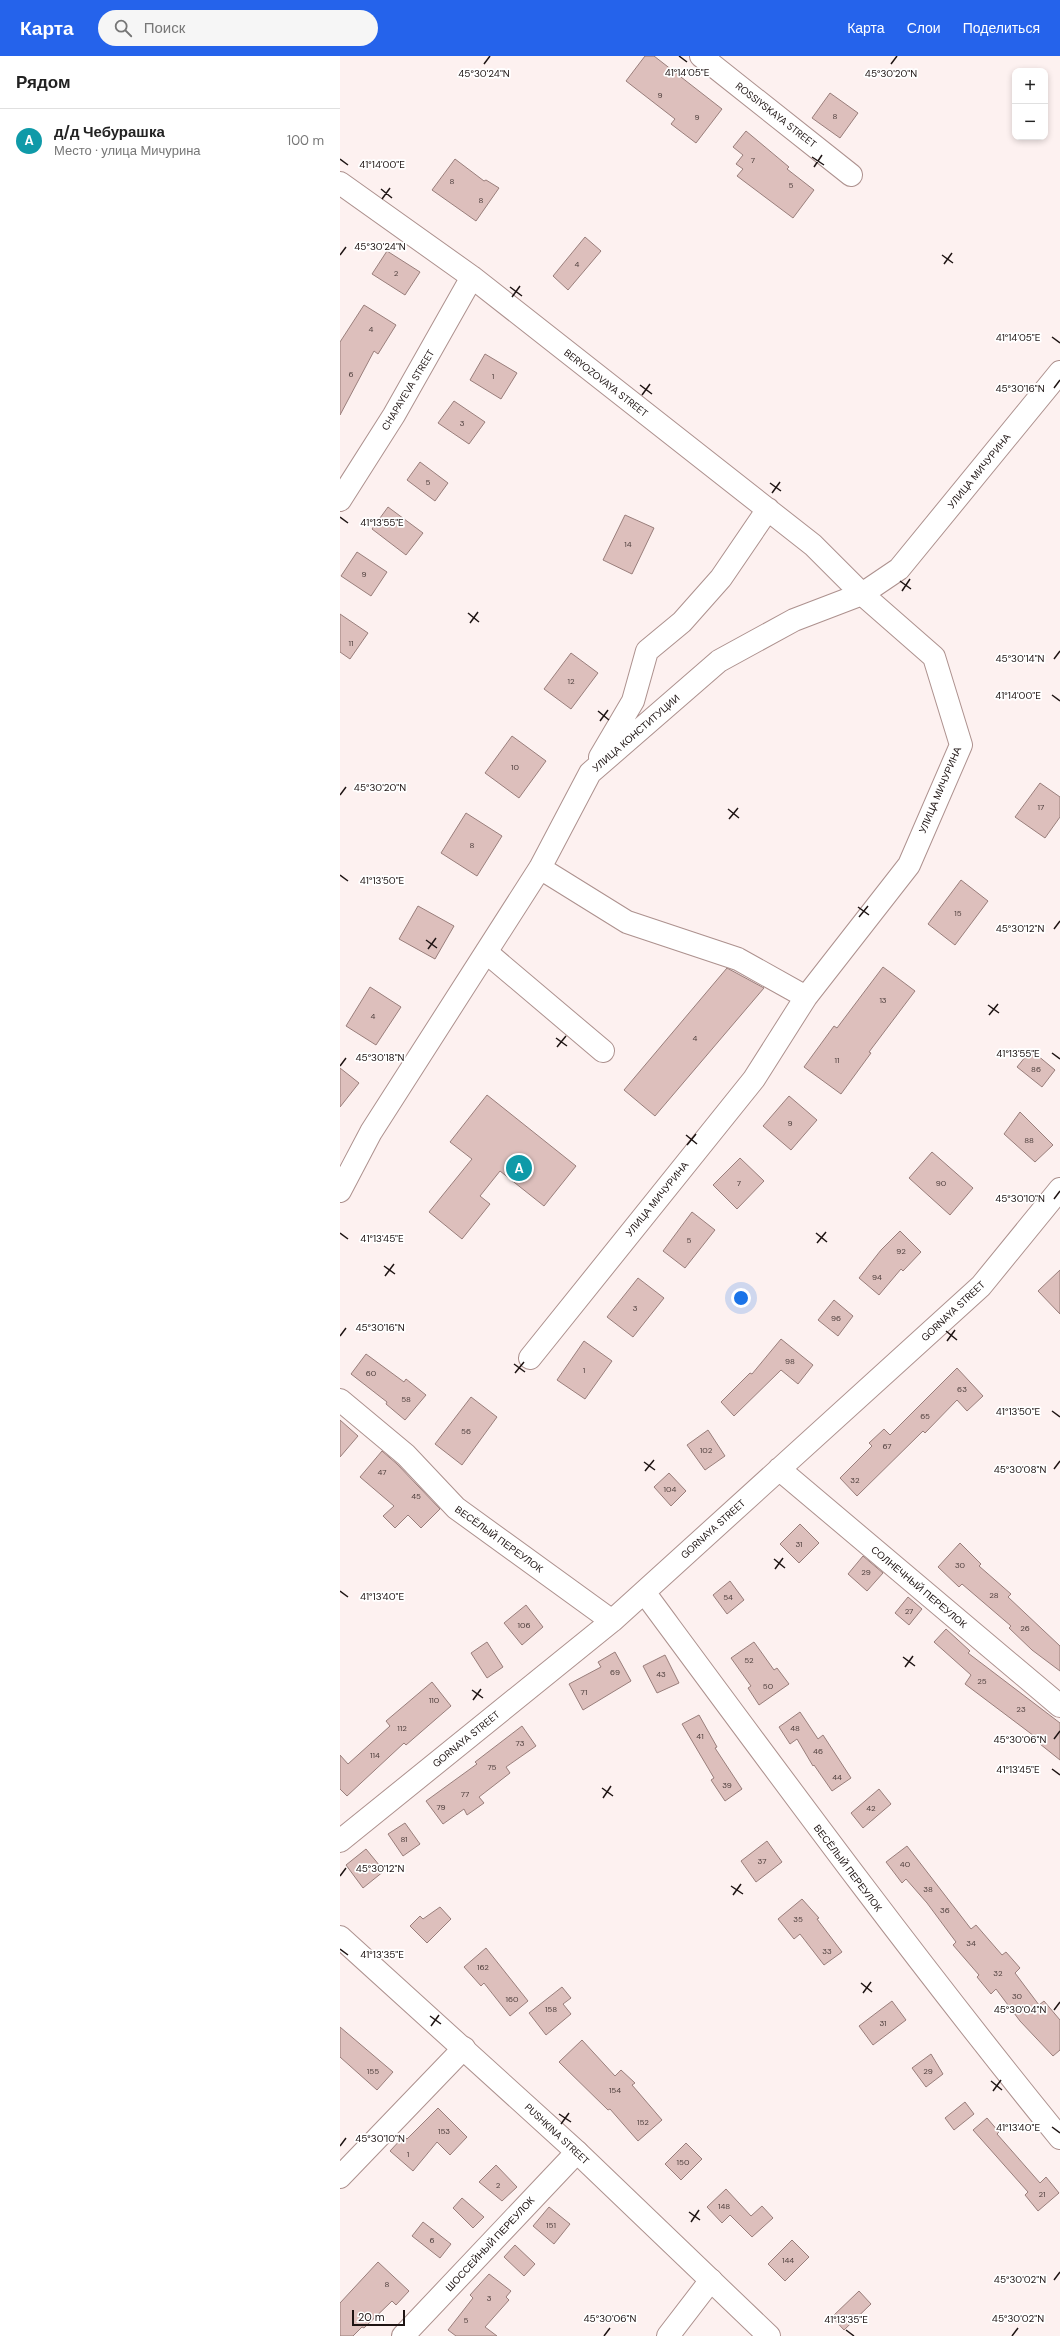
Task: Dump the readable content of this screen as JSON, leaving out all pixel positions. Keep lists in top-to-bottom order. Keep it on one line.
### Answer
{"streets":{"street":["ROSSIYSKAYA STREET","BERYOZOVAYA STREET","CHAPAYEVA STREET","УЛИЦА МИЧУРИНА","УЛИЦА КОНСТИТУЦИИ","GORNAYA STREET","ВЕСЁЛЫЙ ПЕРЕУЛОК","СОЛНЕЧНЫЙ ПЕРЕУЛОК","PUSHKINA STREET","ШОССЕЙНЫЙ ПЕРЕУЛОК"]},"crossings":[["BERYOZOVAYA STREET","CHAPAYEVA STREET"],["BERYOZOVAYA STREET","УЛИЦА МИЧУРИНА"],["BERYOZOVAYA STREET","УЛИЦА КОНСТИТУЦИИ"],["УЛИЦА МИЧУРИНА","УЛИЦА КОНСТИТУЦИИ"],["GORNAYA STREET","ВЕСЁЛЫЙ ПЕРЕУЛОК"],["GORNAYA STREET","СОЛНЕЧНЫЙ ПЕРЕУЛОК"],["PUSHKINA STREET","ШОССЕЙНЫЙ ПЕРЕУЛОК"]],"house_numbers":["9","8","9","7","8","5","8","4","2","4","6","1","3","5","14","9","11","12","10","17","8","15","13","4","4","11","86","9","88","7","90","5","92","94","3","96","98","1","60","63","58","65","56","67","102","47","32","104","45","31","30","29","28","54","27","106","26","52","69","43","25","50","71","110","23","112","48","41","73","46","114","75","44","39","77","79","42","81","37","40","38","36","35","34","33","162","32","30","160","158","31","155","29","154","152","153","1","150","2","21","148","151","6","144","8","3","5"],"scale_bar":"20 m","page":{"header":"Карта","search":"Поиск","nav":["Карта","Слои","Поделиться"],"heading":"Рядом","map_buttons":["+","−"],"list":[{"mark":"A","name":"д/д Чебурашка","note":"Место · улица Мичурина","value":"100 m"}],"pins":"A","scale":"20 m"},"coordinates":["41°14'05\"E","45°30'24\"N","45°30'20\"N","41°14'00\"E","45°30'16\"N","41°13'55\"E","45°30'14\"N","41°13'50\"E","45°30'12\"N","45°30'18\"N","45°30'10\"N","41°13'45\"E","45°30'08\"N","41°13'40\"E","45°30'06\"N","41°13'35\"E","45°30'04\"N","45°30'02\"N"]}
